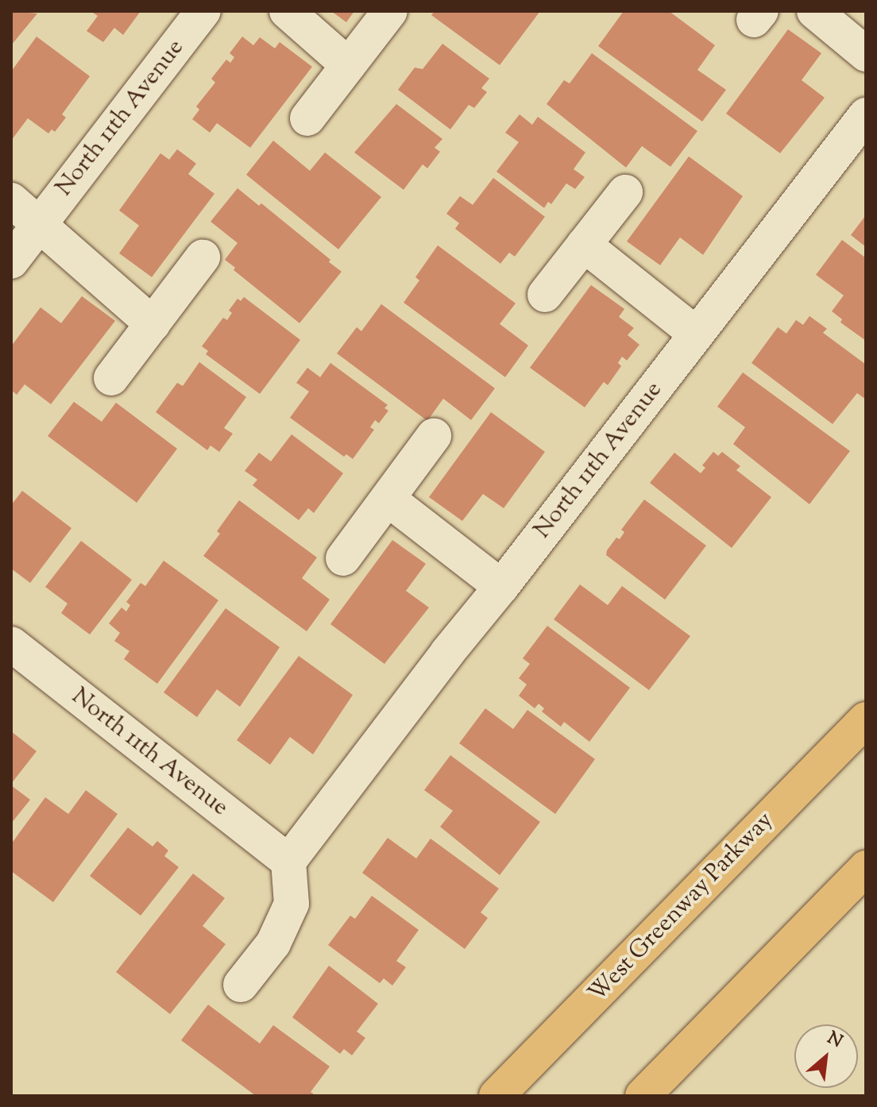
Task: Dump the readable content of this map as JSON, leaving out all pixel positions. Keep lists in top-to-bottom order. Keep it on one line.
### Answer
{"streets":{"main road":["West Greenway Parkway"],"street":["North 11th Avenue"]},"north":"top right"}
